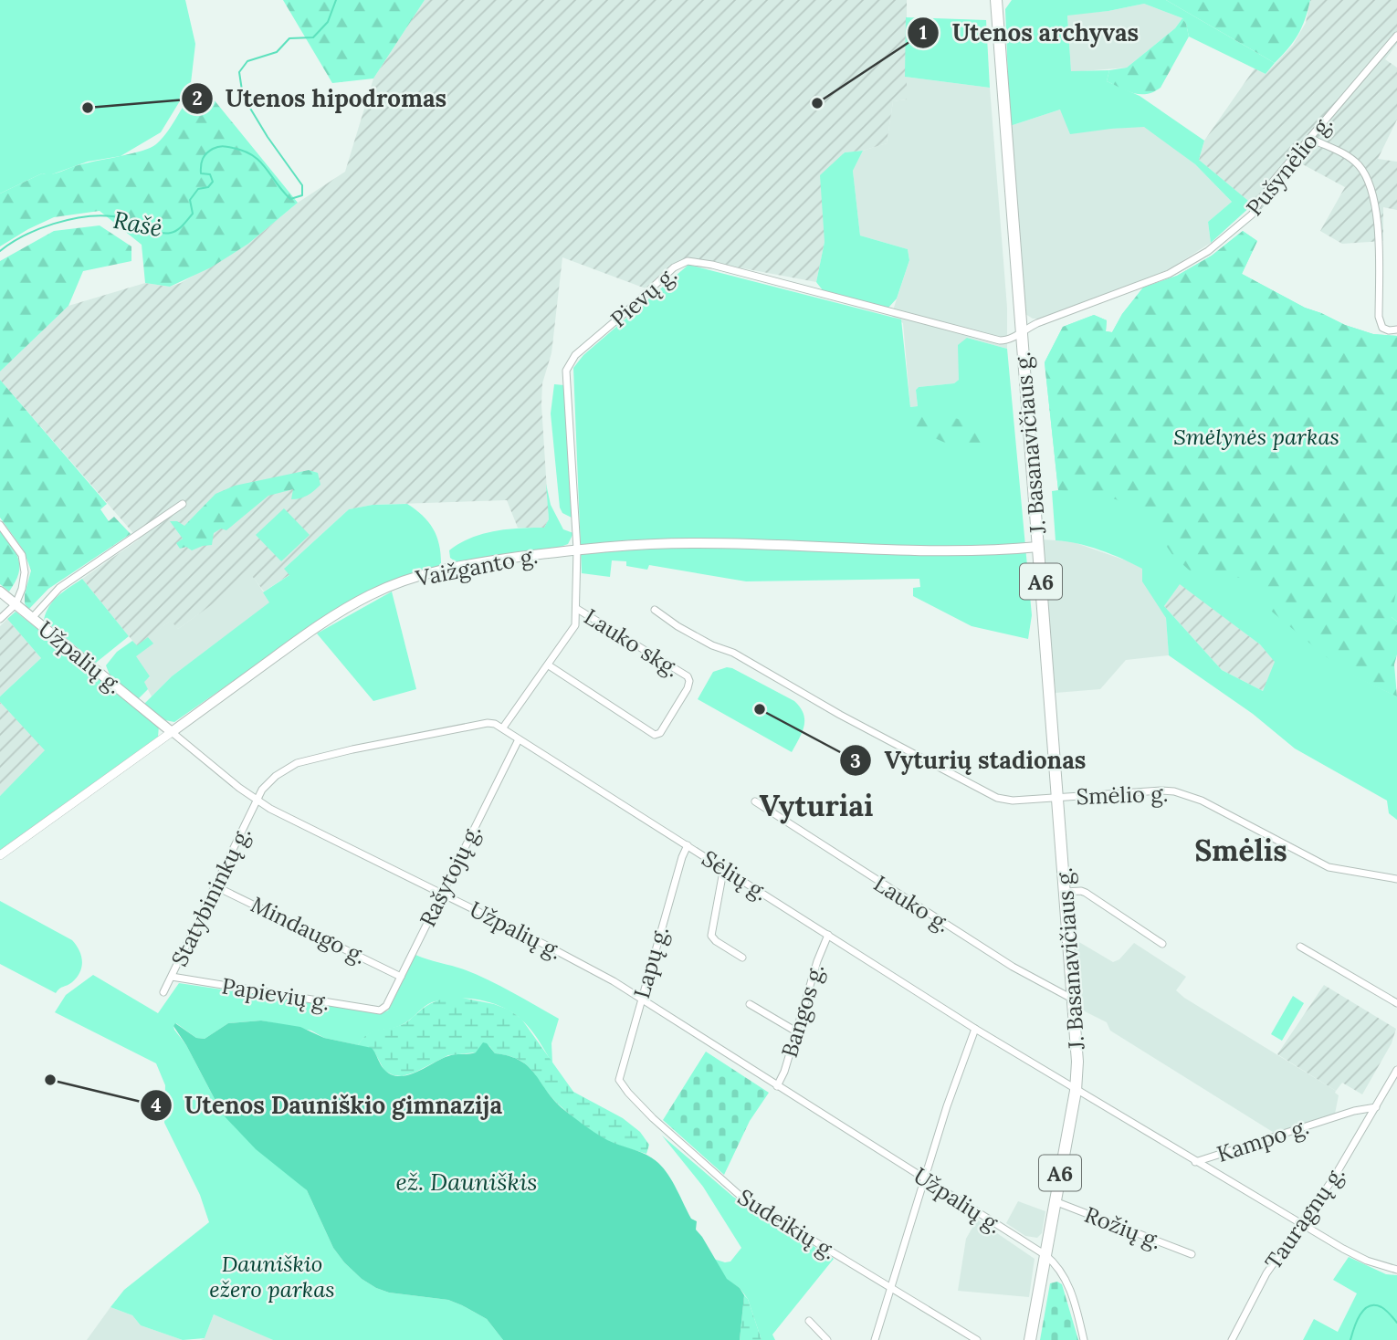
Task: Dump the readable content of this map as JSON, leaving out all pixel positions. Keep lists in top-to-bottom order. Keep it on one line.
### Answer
{"streets":{"main road":["J. Basanavičiaus g.","Vaižganto g.","A6","Užpalių g."],"street":["Pušynėlio g.","Pievų g.","Lauko skg.","Smėlio g.","Rašytojų g.","Sėlių g.","Statybininkų g.","Lauko g.","Mindaugo g.","Lapų g.","Papievių g.","Bangos g.","Kampo g.","Tauragnų g.","Sudeikių g.","Rožių g."]},"crossings":[["Pušynėlio g.","Pievų g."],["Pušynėlio g.","J. Basanavičiaus g."],["Pievų g.","J. Basanavičiaus g."],["Pievų g.","Vaižganto g."],["Pievų g.","Lauko skg."],["Pievų g.","Sėlių g."],["J. Basanavičiaus g.","Vaižganto g."],["J. Basanavičiaus g.","Užpalių g."],["J. Basanavičiaus g.","Smėlio g."],["J. Basanavičiaus g.","Sėlių g."],["J. Basanavičiaus g.","Lauko g."],["J. Basanavičiaus g.","Rožių g."],["Vaižganto g.","Užpalių g."],["Užpalių g.","Rašytojų g."],["Užpalių g.","Statybininkų g."],["Užpalių g.","Lapų g."],["Užpalių g.","Bangos g."],["Rašytojų g.","Sėlių g."],["Rašytojų g.","Mindaugo g."],["Rašytojų g.","Papievių g."],["Sėlių g.","Lapų g."],["Sėlių g.","Bangos g."],["Sėlių g.","Kampo g."],["Statybininkų g.","Mindaugo g."],["Statybininkų g.","Papievių g."],["Lapų g.","Sudeikių g."],["Kampo g.","Tauragnų g."]],"districts":["Vyturiai","Smėlis"],"water":["Rašė","ež. Dauniškis"],"parks":["Smėlynės parkas","Dauniškio ežero parkas"],"places":["Utenos archyvas","Utenos hipodromas","Vyturių stadionas","Utenos Dauniškio gimnazija"]}
